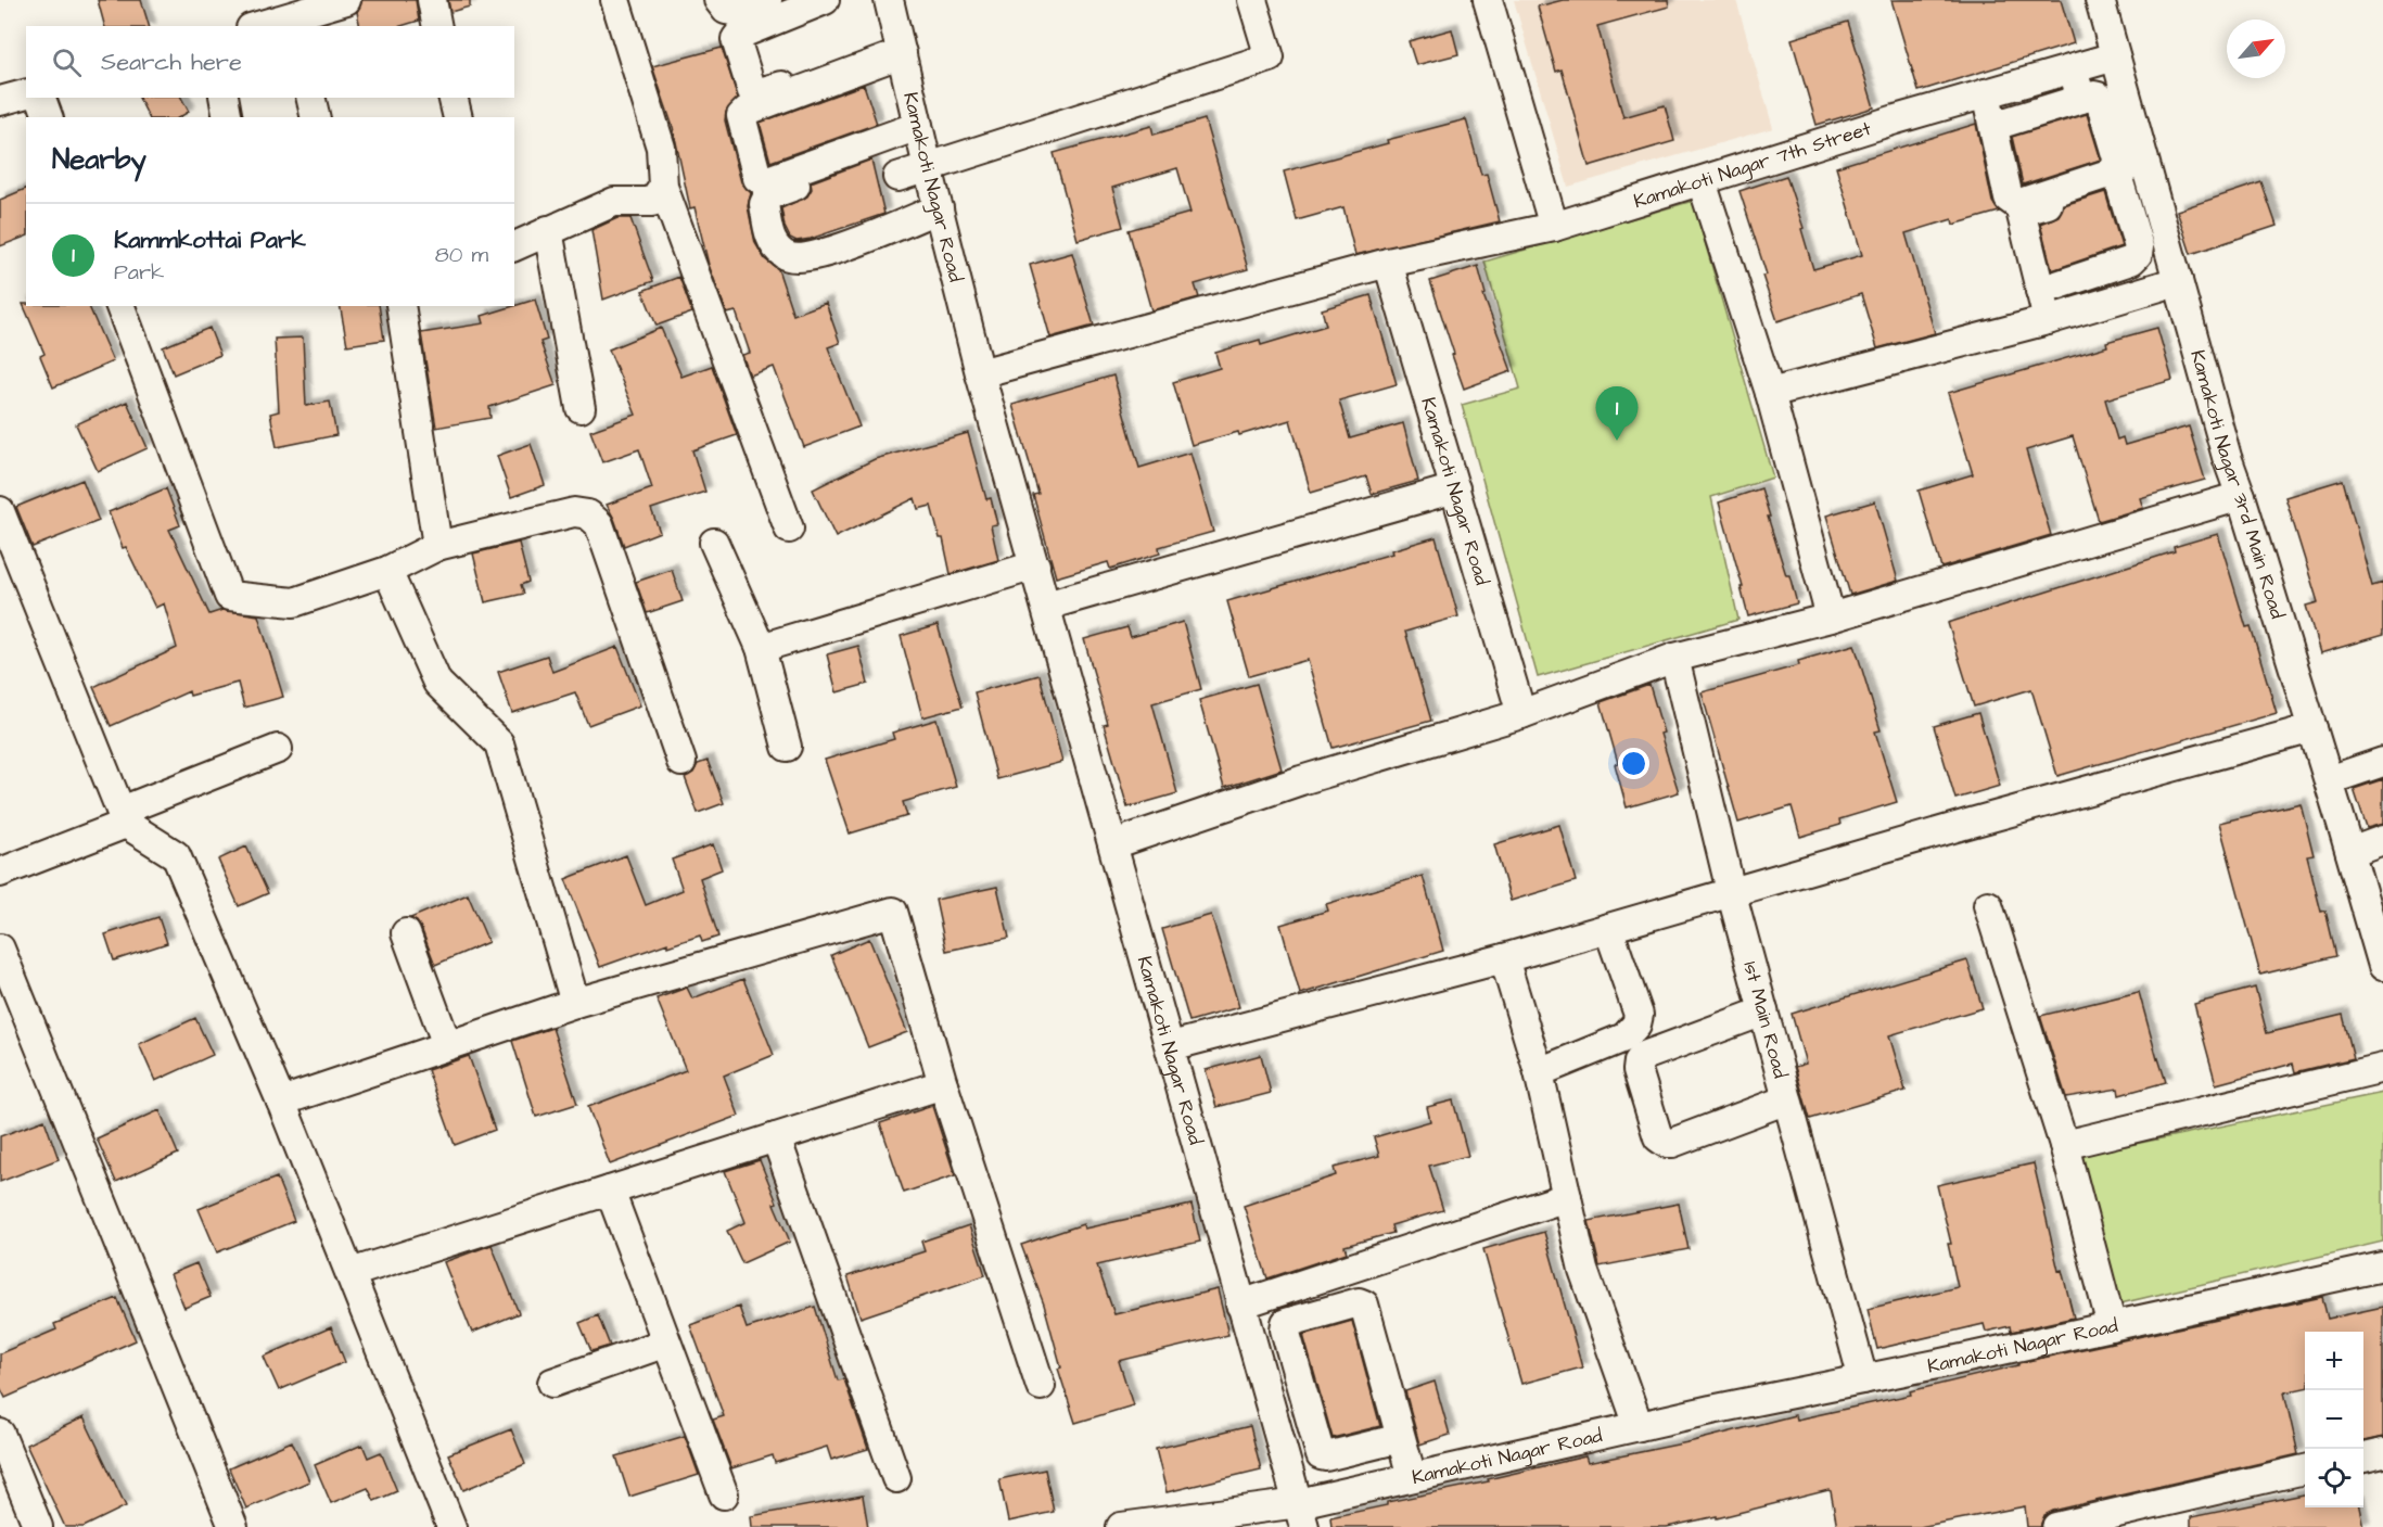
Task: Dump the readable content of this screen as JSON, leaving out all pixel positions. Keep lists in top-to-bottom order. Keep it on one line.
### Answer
{"streets":{"street":["Kamakoti Nagar 7th Street","Kamakoti Nagar Road","Kamakoti Nagar 3rd Main Road","1st Main Road"]},"crossings":[["Kamakoti Nagar 7th Street","Kamakoti Nagar Road"],["Kamakoti Nagar 7th Street","Kamakoti Nagar 3rd Main Road"],["Kamakoti Nagar Road","1st Main Road"]],"north":"top right","page":{"search":"Search here","heading":"Nearby","list":[{"mark":"1","name":"Kammkottai Park","note":"Park","value":"80 m"}],"pins":"1","map_buttons":["+","−"]}}
